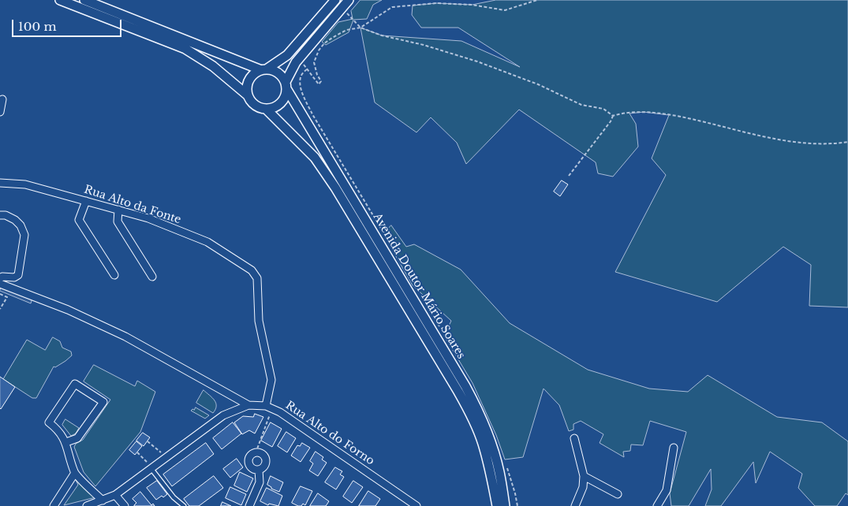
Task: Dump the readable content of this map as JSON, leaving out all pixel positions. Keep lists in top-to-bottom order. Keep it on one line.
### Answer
{"streets":{"main road":["Avenida Doutor Mário Soares"],"street":["Rua Alto da Fonte","Rua Alto do Forno"]},"crossings":[["Rua Alto da Fonte","Rua Alto do Forno"]],"scale_bar":"100 m"}
